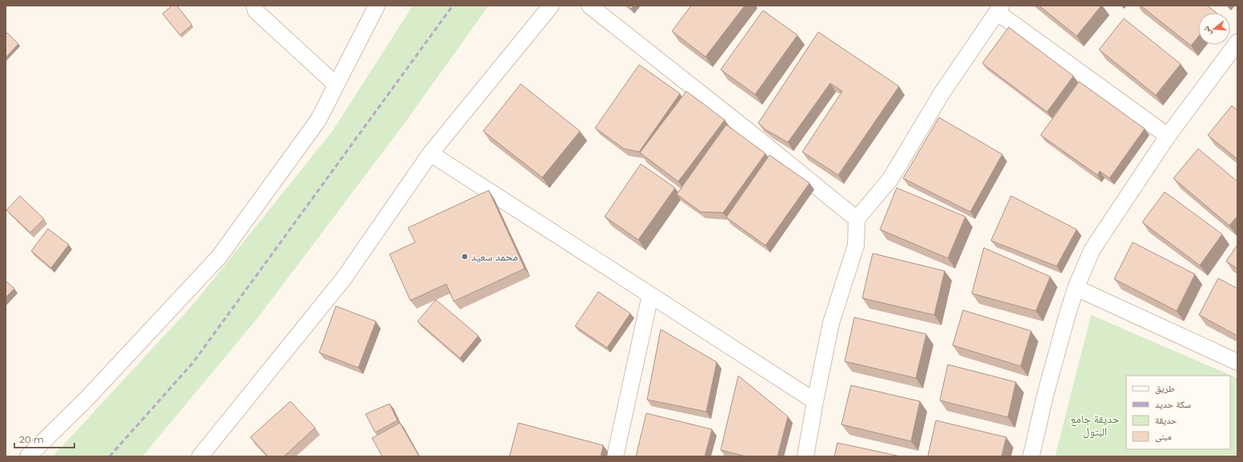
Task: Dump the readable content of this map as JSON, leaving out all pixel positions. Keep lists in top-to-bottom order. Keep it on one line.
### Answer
{"parks":["حديقة جامع البتول"],"places":["محمد سعيد"],"legend":["طريق","سكة حديد","حديقة","مبنى"],"scale_bar":"20 m","north":"left"}
